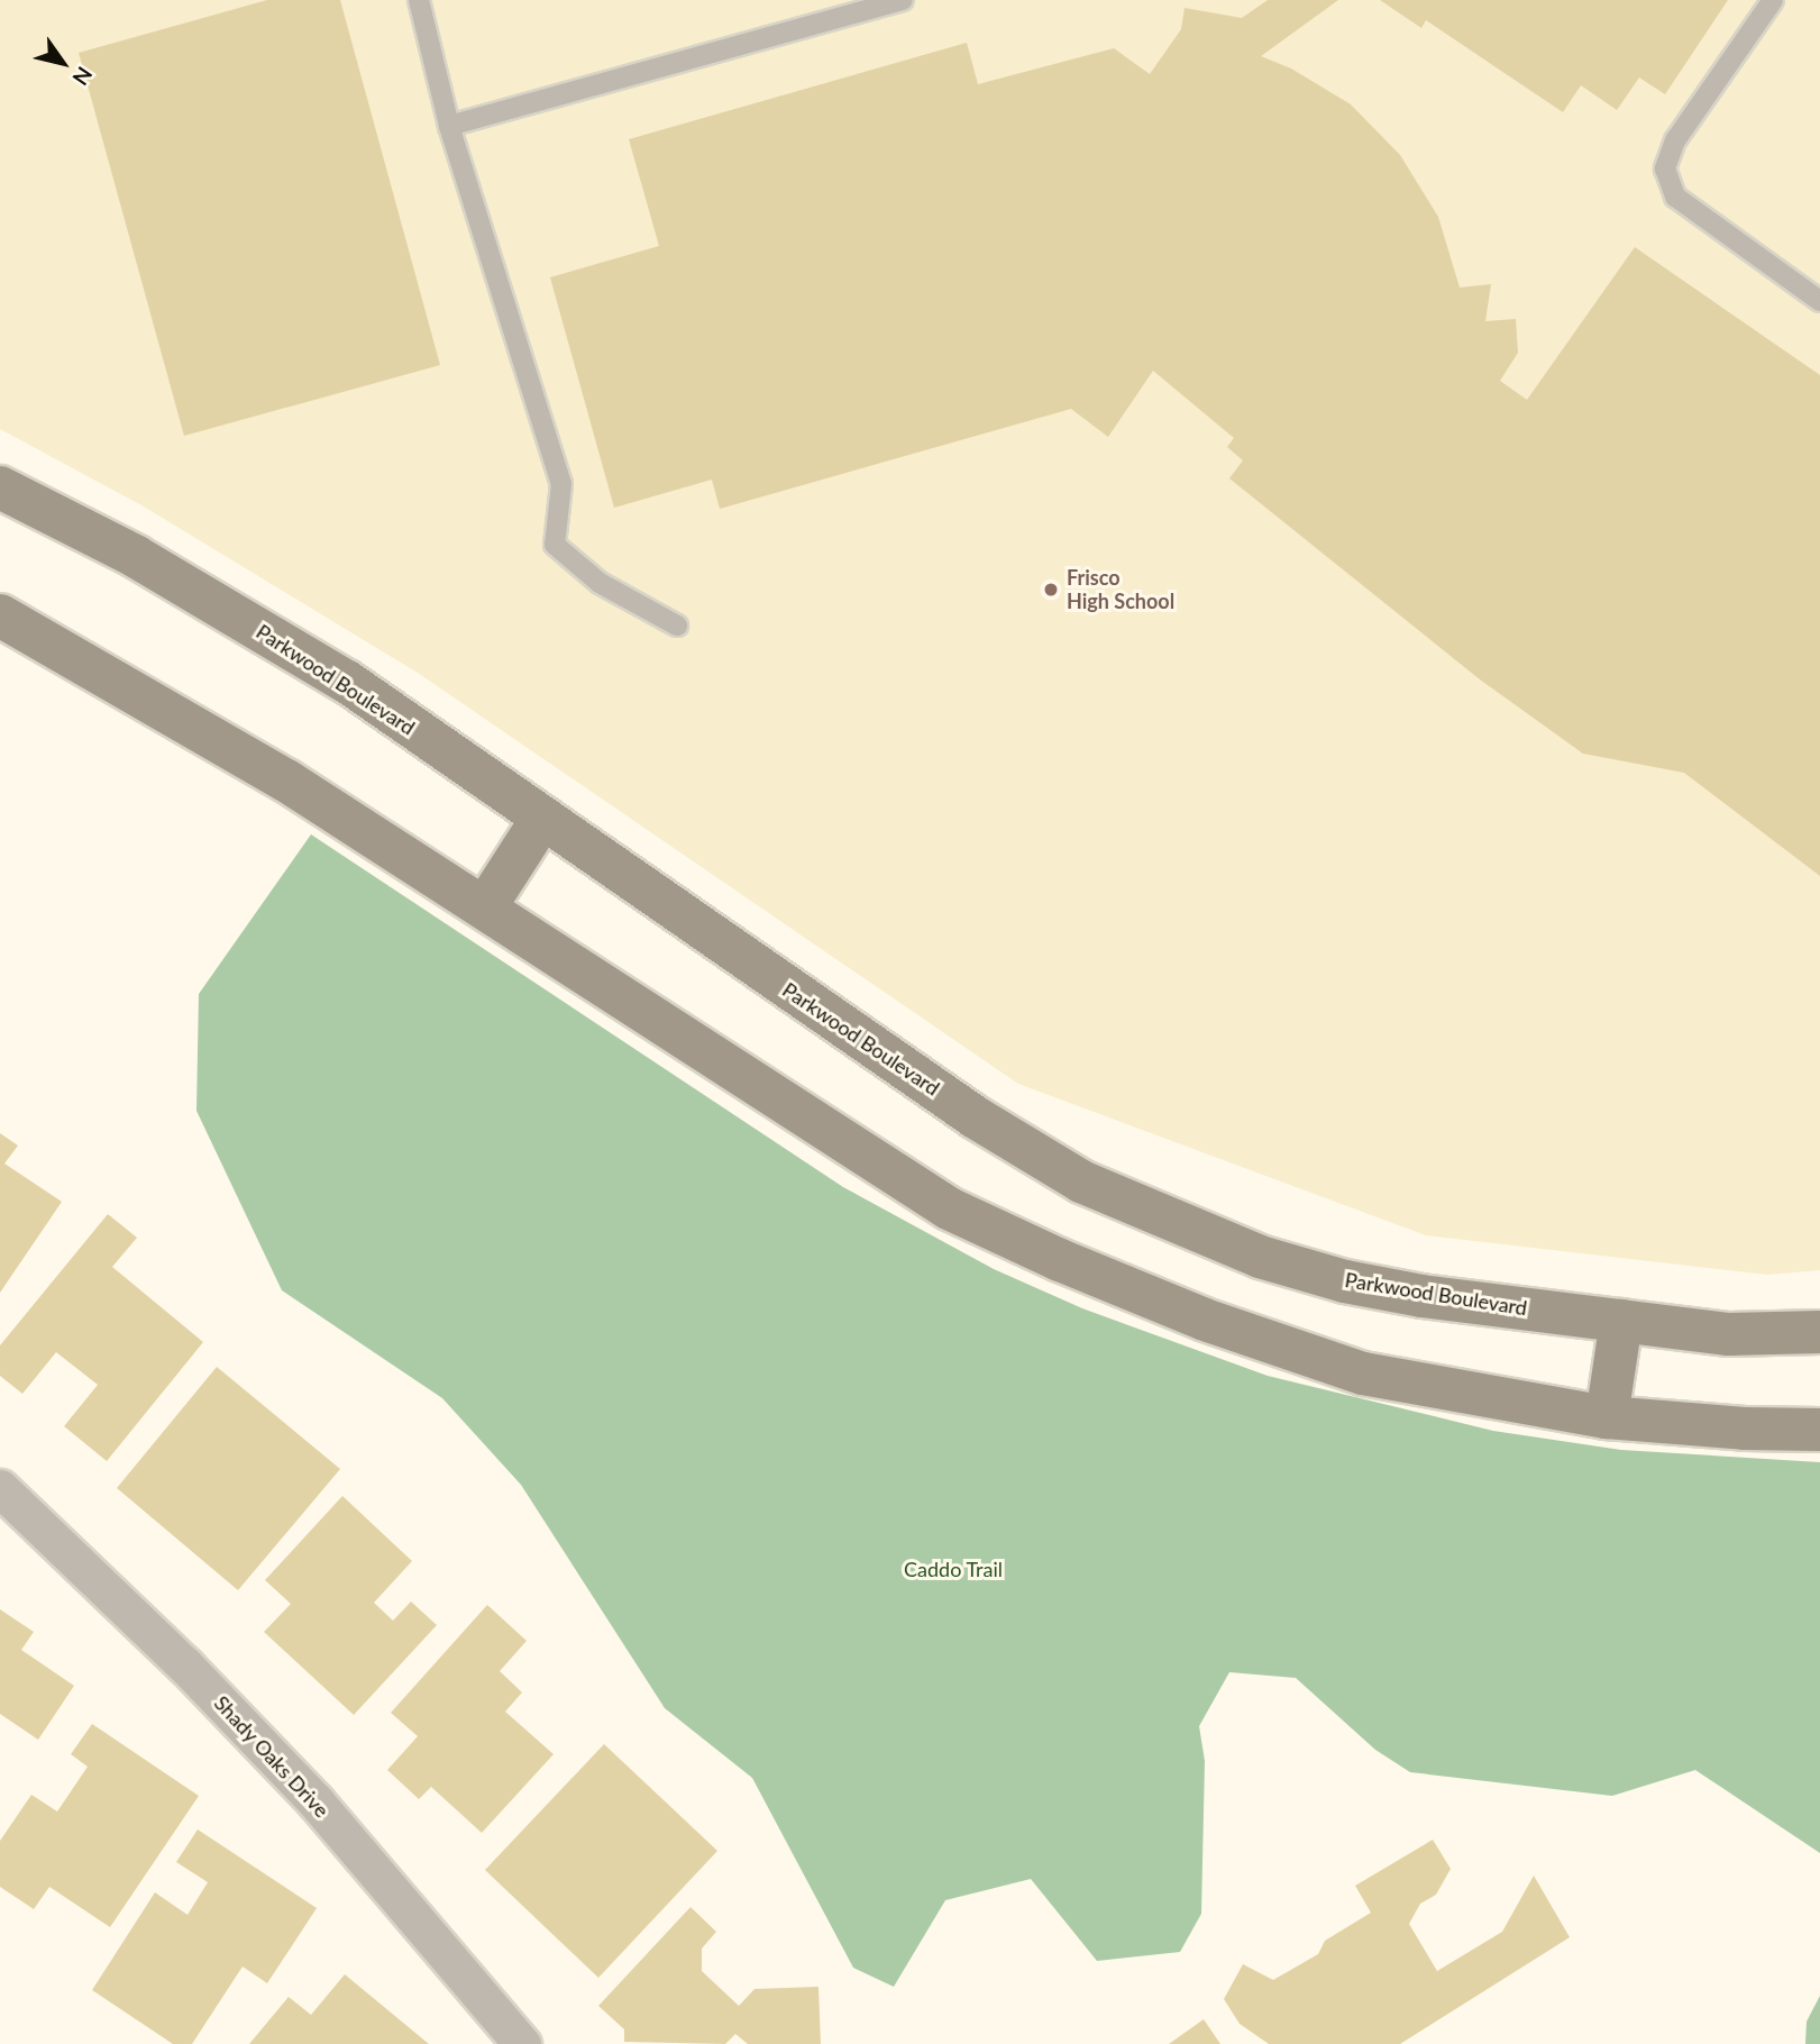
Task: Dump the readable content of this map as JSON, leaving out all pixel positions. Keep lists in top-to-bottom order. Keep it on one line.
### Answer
{"streets":{"main road":["Parkwood Boulevard"],"street":["Shady Oaks Drive"]},"parks":["Caddo Trail"],"places":["Frisco High School"],"north":"bottom right"}
